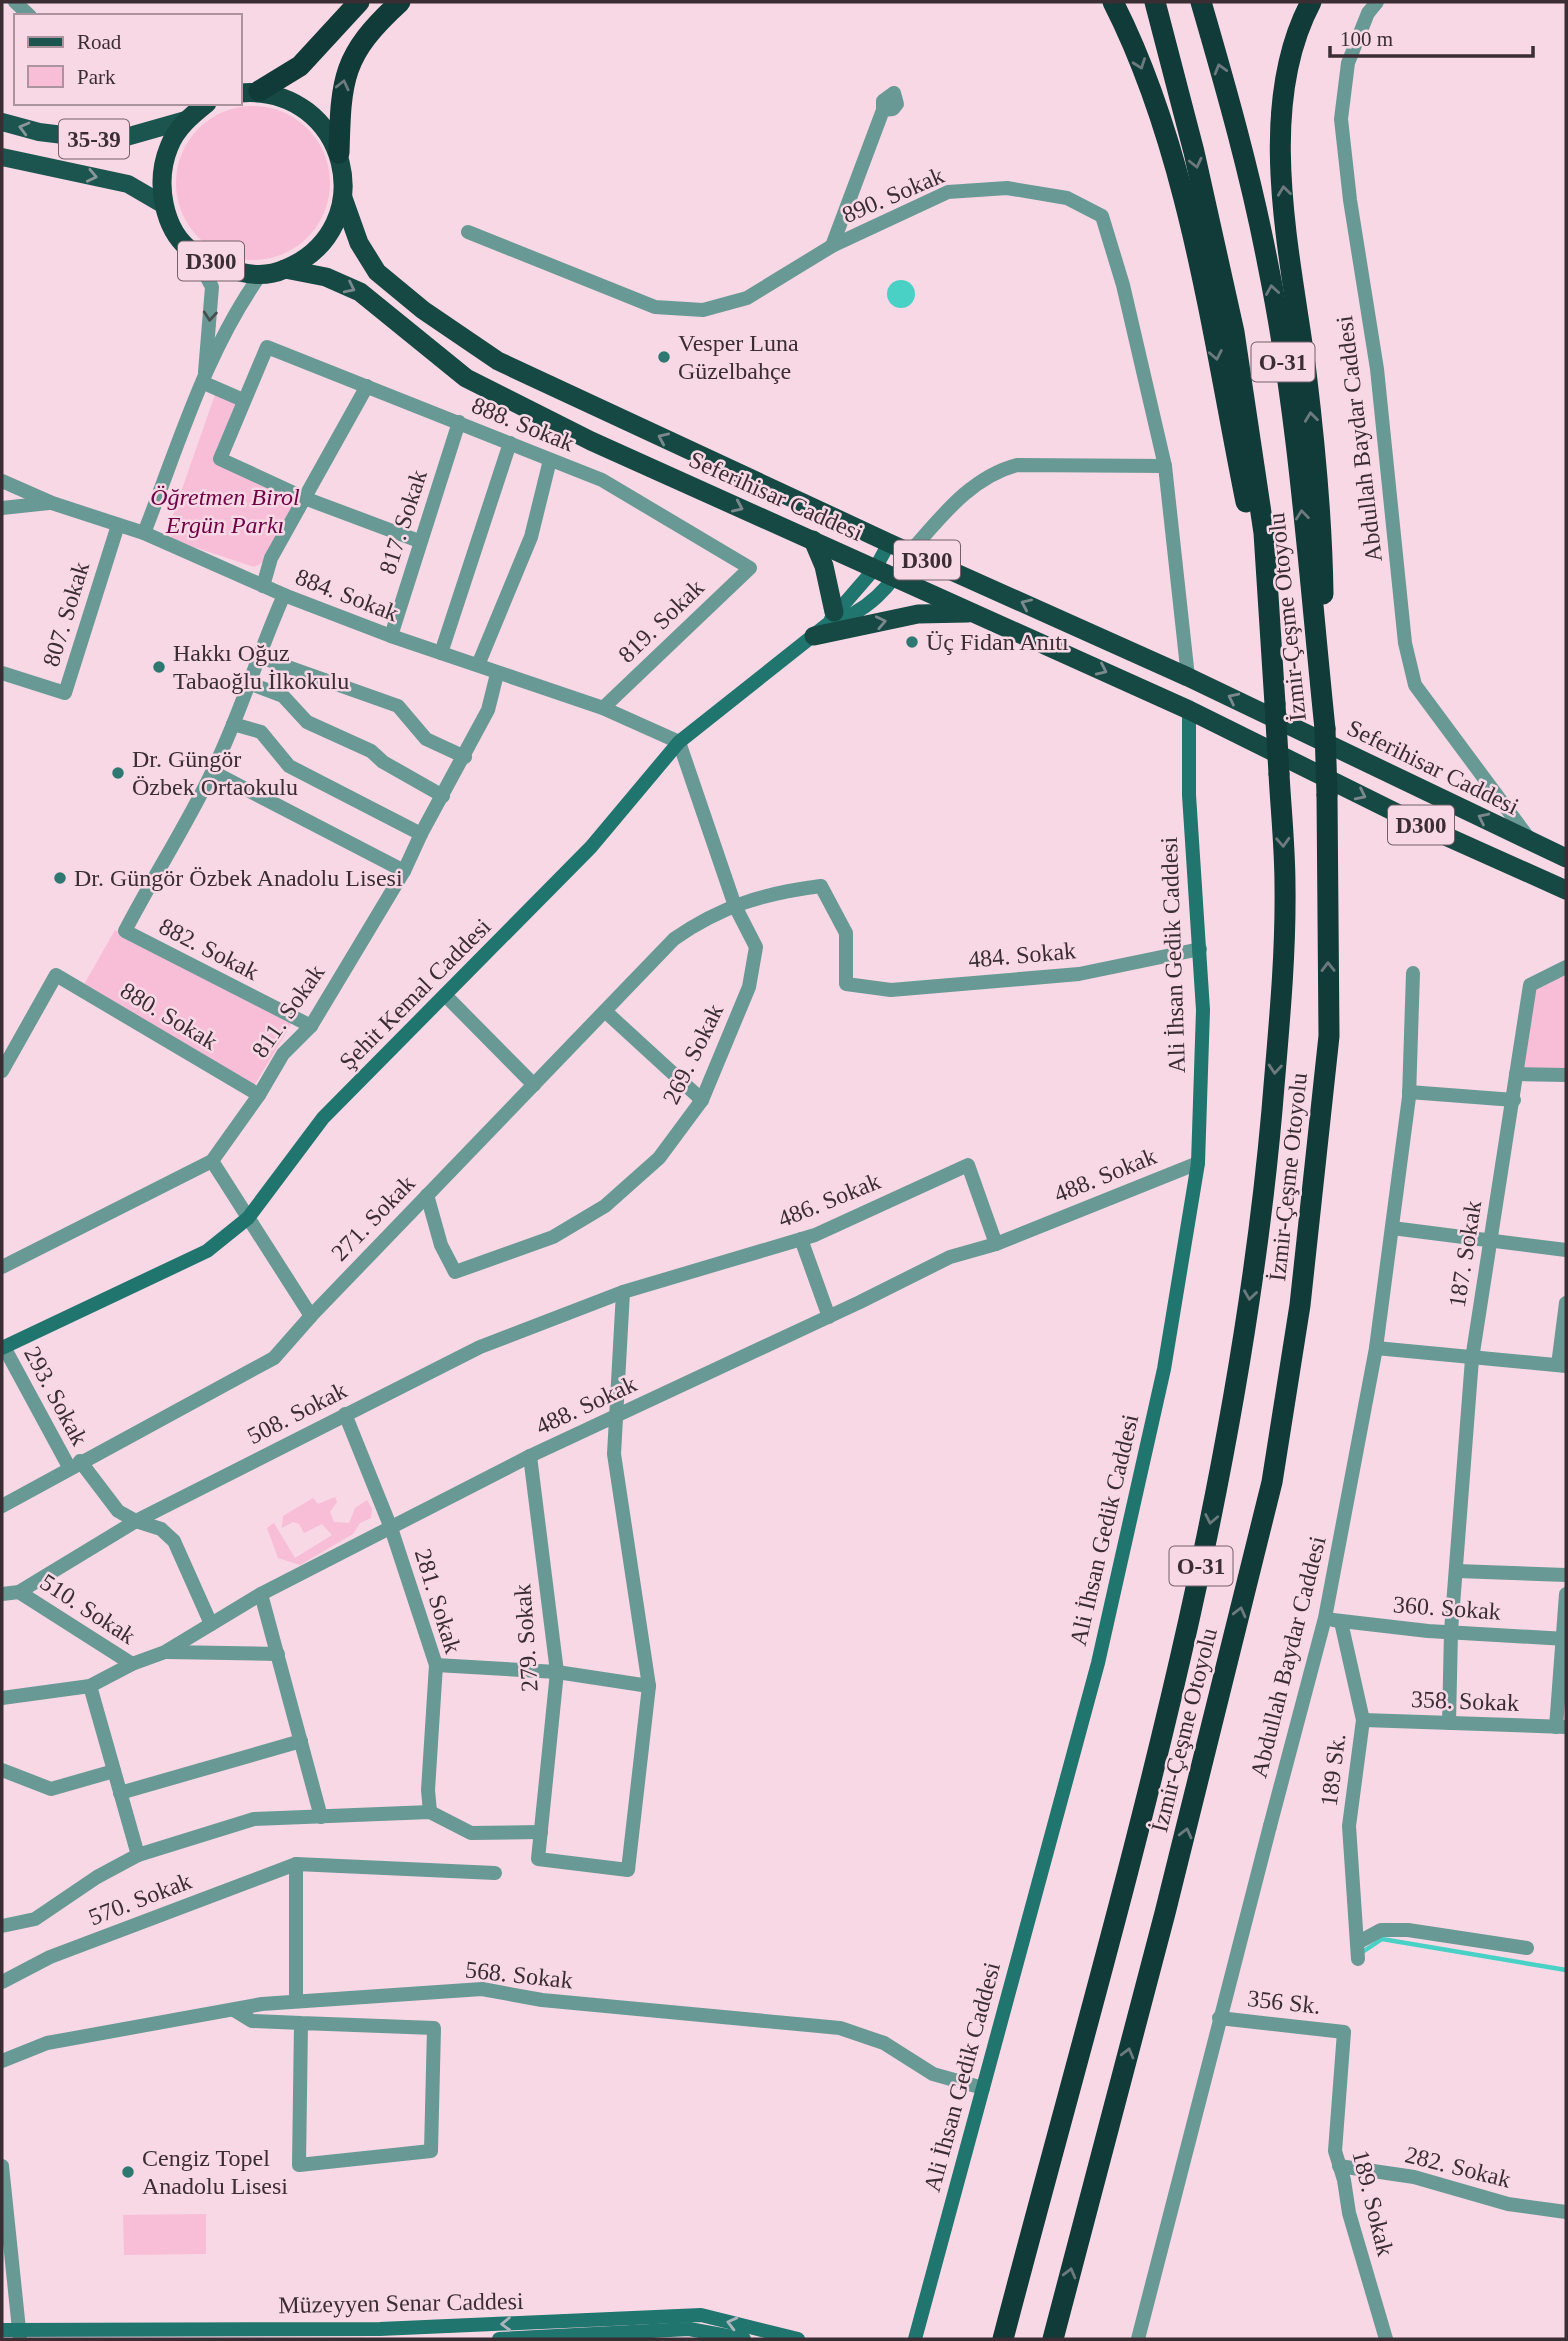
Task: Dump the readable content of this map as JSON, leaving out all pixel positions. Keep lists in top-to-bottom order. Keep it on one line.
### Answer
{"streets":{"highway":["D300","O-31","Seferihisar Caddesi","İzmir-Çeşme Otoyolu"],"main road":["35-39","Ali İhsan Gedik Caddesi","Şehit Kemal Caddesi","Müzeyyen Senar Caddesi"],"street":["890. Sokak","888. Sokak","Abdullah Baydar Caddesi","817. Sokak","884. Sokak","807. Sokak","819. Sokak","882. Sokak","484. Sokak","811. Sokak","880. Sokak","269. Sokak","488. Sokak","486. Sokak","271. Sokak","187. Sokak","293. Sokak","508. Sokak","281. Sokak","360. Sokak","510. Sokak","279. Sokak","358. Sokak","189 Sk.","570. Sokak","568. Sokak","356 Sk.","282. Sokak","189. Sokak"]},"crossings":[["35-39","D300"],["890. Sokak","Seferihisar Caddesi"],["D300","Seferihisar Caddesi"],["888. Sokak","817. Sokak"],["888. Sokak","819. Sokak"],["Abdullah Baydar Caddesi","Seferihisar Caddesi"],["Abdullah Baydar Caddesi","360. Sokak"],["Abdullah Baydar Caddesi","356 Sk."],["Seferihisar Caddesi","Ali İhsan Gedik Caddesi"],["Seferihisar Caddesi","Şehit Kemal Caddesi"],["817. Sokak","884. Sokak"],["884. Sokak","807. Sokak"],["884. Sokak","819. Sokak"],["884. Sokak","Şehit Kemal Caddesi"],["884. Sokak","811. Sokak"],["884. Sokak","269. Sokak"],["882. Sokak","811. Sokak"],["484. Sokak","Ali İhsan Gedik Caddesi"],["484. Sokak","271. Sokak"],["Ali İhsan Gedik Caddesi","488. Sokak"],["Ali İhsan Gedik Caddesi","568. Sokak"],["Şehit Kemal Caddesi","269. Sokak"],["Şehit Kemal Caddesi","293. Sokak"],["811. Sokak","880. Sokak"],["269. Sokak","271. Sokak"],["488. Sokak","486. Sokak"],["488. Sokak","293. Sokak"],["488. Sokak","281. Sokak"],["488. Sokak","510. Sokak"],["488. Sokak","279. Sokak"],["486. Sokak","508. Sokak"],["271. Sokak","293. Sokak"],["187. Sokak","360. Sokak"],["187. Sokak","358. Sokak"],["293. Sokak","508. Sokak"],["508. Sokak","281. Sokak"],["508. Sokak","510. Sokak"],["358. Sokak","189 Sk."],["356 Sk.","189. Sokak"],["282. Sokak","189. Sokak"]],"parks":["Öğretmen Birol Ergün Parkı"],"places":["Vesper Luna Güzelbahçe","Üç Fidan Anıtı","Hakkı Oğuz Tabaoğlu İlkokulu","Dr. Güngör Özbek Ortaokulu","Dr. Güngör Özbek Anadolu Lisesi","Cengiz Topel Anadolu Lisesi"],"legend":["Road","Park"],"scale_bar":"100 m"}
